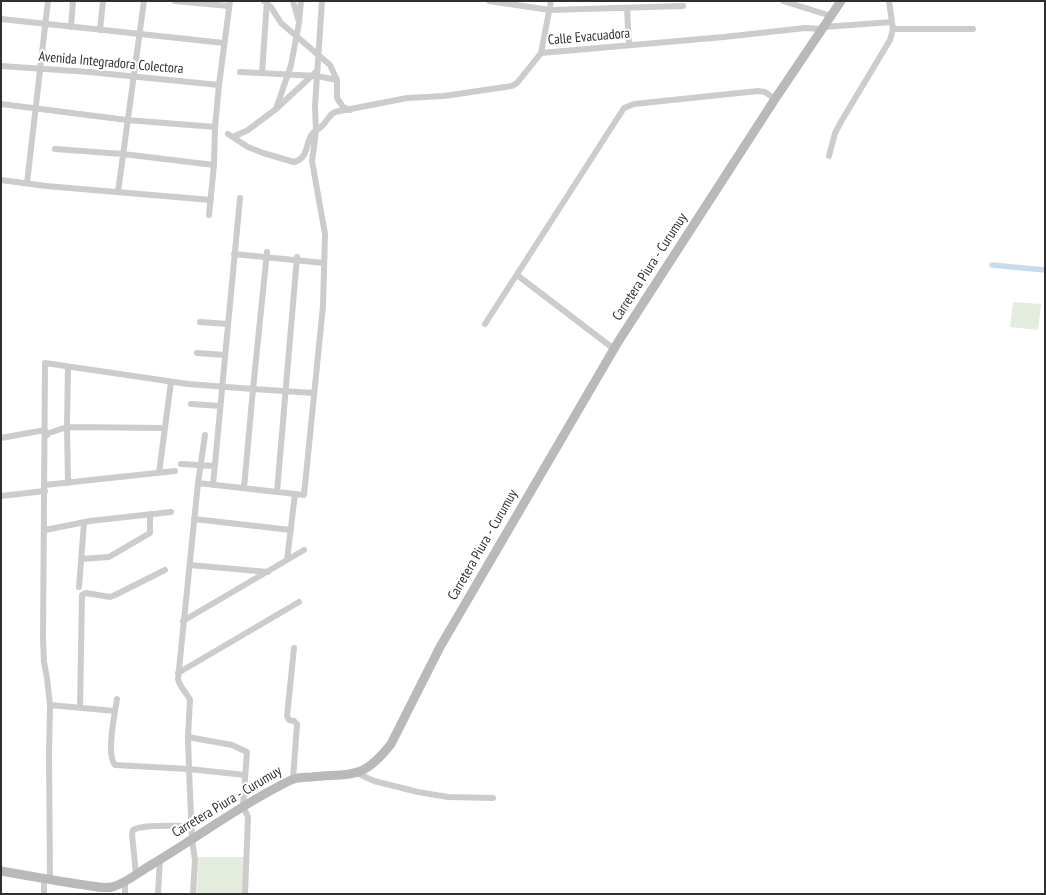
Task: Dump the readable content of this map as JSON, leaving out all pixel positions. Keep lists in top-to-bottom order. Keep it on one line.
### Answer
{"streets":{"main road":["Carretera Piura - Curumuy"],"street":["Calle Evacuadora","Avenida Integradora Colectora"]},"crossings":[["Calle Evacuadora","Carretera Piura - Curumuy"]]}
